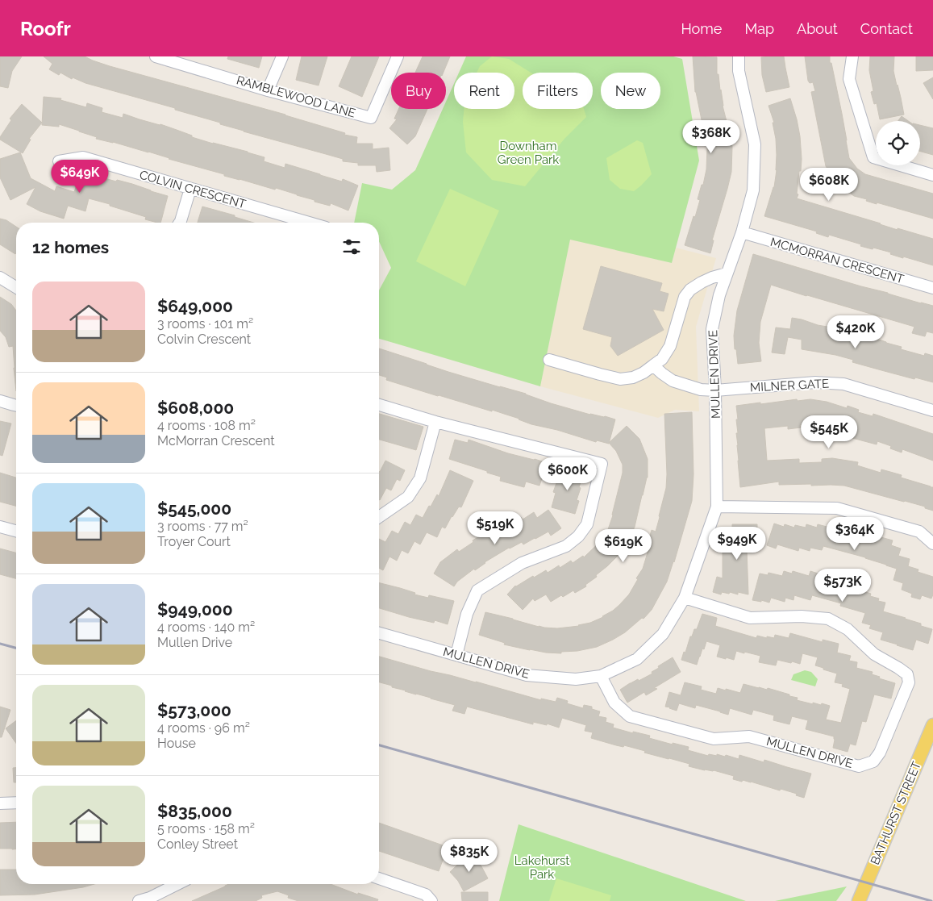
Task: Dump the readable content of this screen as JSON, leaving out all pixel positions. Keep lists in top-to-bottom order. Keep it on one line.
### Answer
{"streets":{"main road":["BATHURST STREET"],"street":["RAMBLEWOOD LANE","COLVIN CRESCENT","MCMORRAN CRESCENT","MULLEN DRIVE","MILNER GATE"]},"crossings":[["MCMORRAN CRESCENT","MULLEN DRIVE"],["MULLEN DRIVE","MILNER GATE"]],"parks":["Downham Green Park","Lakehurst Park"],"page":{"header":"Roofr","nav":["Home","Map","About","Contact"],"chip":["Buy","Rent","Filters","New"],"price":["$368K","$649K","$608K","$420K","$545K","$600K","$519K","$364K","$949K","$619K","$573K","$835K"],"heading":"12 homes","list":[{"name":"$649,000","note":"3 rooms · 101 m² · Colvin Crescent"},{"name":"$608,000","note":"4 rooms · 108 m² · McMorran Crescent"},{"name":"$545,000","note":"3 rooms · 77 m² · Troyer Court"},{"name":"$949,000","note":"4 rooms · 140 m² · Mullen Drive"},{"name":"$573,000","note":"4 rooms · 96 m² · House"},{"name":"$835,000","note":"5 rooms · 158 m² · Conley Street"}]}}
